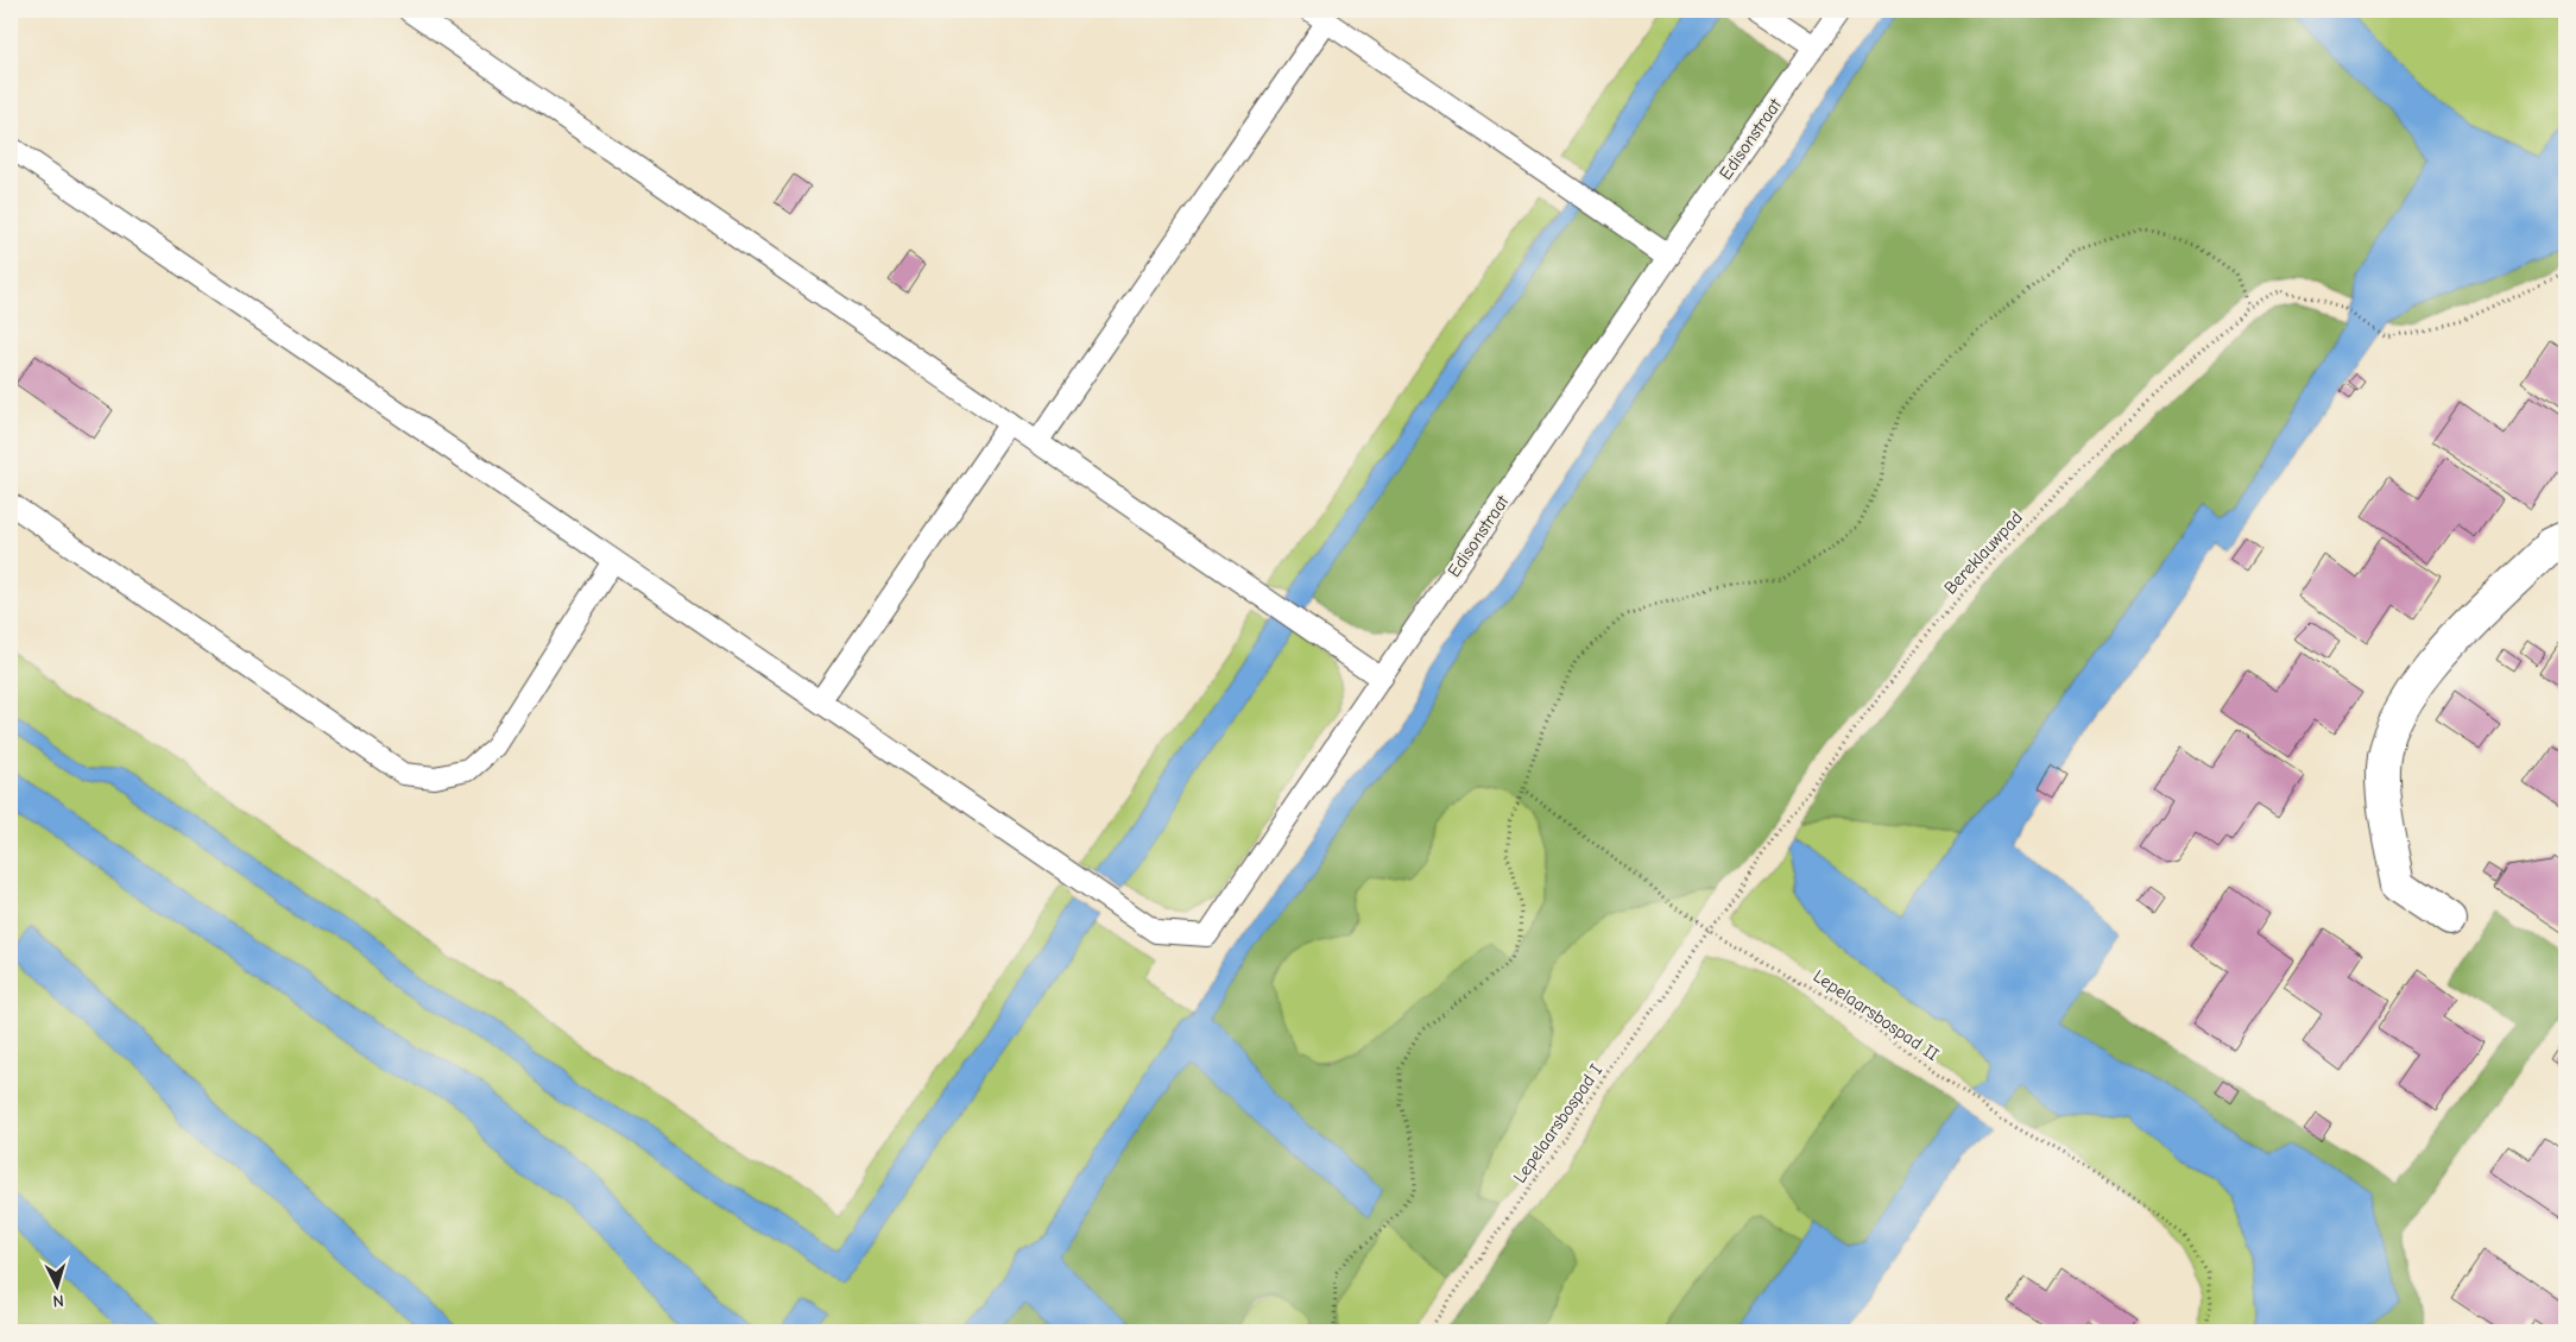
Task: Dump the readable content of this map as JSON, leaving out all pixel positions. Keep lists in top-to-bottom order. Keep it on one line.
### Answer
{"streets":{"lane":["Edisonstraat"],"path":["Bereklauwpad","Lepelaarsbospad II","Lepelaarsbospad I"]},"crossings":[["Bereklauwpad","Lepelaarsbospad II"],["Bereklauwpad","Lepelaarsbospad I"],["Lepelaarsbospad II","Lepelaarsbospad I"]],"north":"bottom"}
